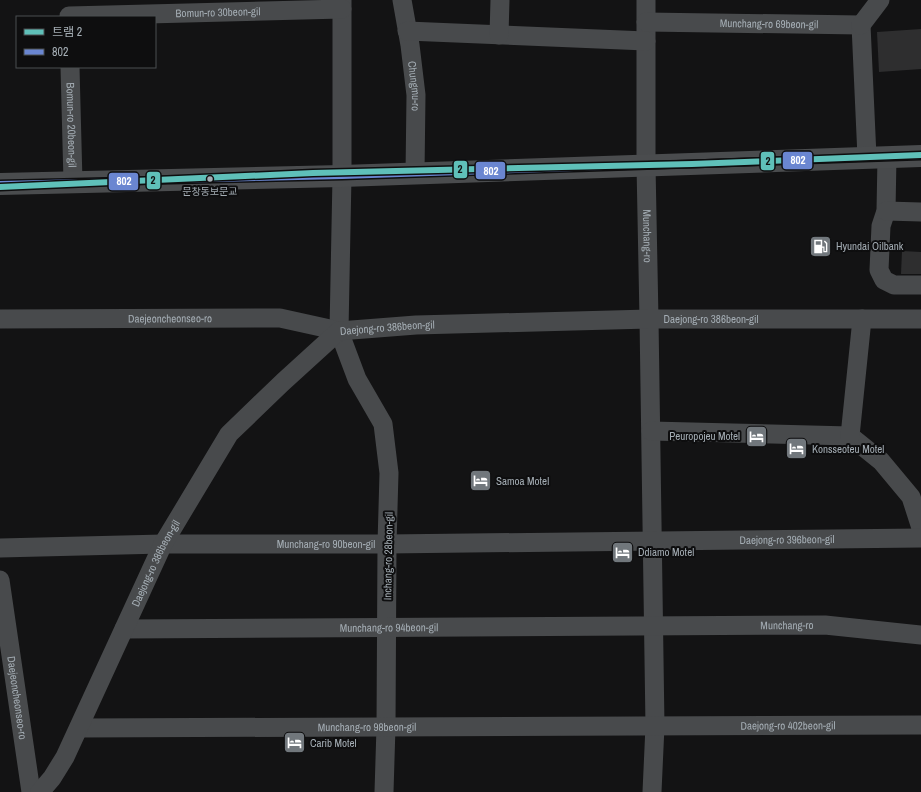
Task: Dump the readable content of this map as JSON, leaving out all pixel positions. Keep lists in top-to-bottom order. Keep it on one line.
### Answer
{"streets":{"street":["Bomun-ro 30beon-gil","Munchang-ro 69beon-gil","Chungmu-ro","Bomun-ro 20beon-gil","Munchang-ro","Daejeoncheonseo-ro","Daejong-ro 386beon-gil","Daejong-ro 396beon-gil","Munchang-ro 90beon-gil","Inchang-ro 28beon-gil","Munchang-ro 94beon-gil","Daejong-ro 402beon-gil","Munchang-ro 98beon-gil"]},"crossings":[["Munchang-ro 69beon-gil","Munchang-ro"],["Munchang-ro","Daejong-ro 386beon-gil"],["Munchang-ro","Daejong-ro 396beon-gil"],["Munchang-ro","Munchang-ro 90beon-gil"],["Munchang-ro","Munchang-ro 94beon-gil"],["Munchang-ro","Daejong-ro 402beon-gil"],["Munchang-ro","Munchang-ro 98beon-gil"],["Daejeoncheonseo-ro","Daejong-ro 386beon-gil"],["Daejeoncheonseo-ro","Inchang-ro 28beon-gil"],["Daejong-ro 386beon-gil","Munchang-ro 90beon-gil"],["Daejong-ro 386beon-gil","Inchang-ro 28beon-gil"],["Daejong-ro 386beon-gil","Munchang-ro 94beon-gil"],["Daejong-ro 386beon-gil","Munchang-ro 98beon-gil"],["Daejong-ro 396beon-gil","Munchang-ro 90beon-gil"],["Munchang-ro 90beon-gil","Inchang-ro 28beon-gil"],["Inchang-ro 28beon-gil","Munchang-ro 94beon-gil"],["Inchang-ro 28beon-gil","Munchang-ro 98beon-gil"],["Daejong-ro 402beon-gil","Munchang-ro 98beon-gil"]],"places":{"other":["문창동보문교"],"fuel station":["Hyundai Oilbank"],"hotel":["Peuropojeu Motel","Konsseoteu Motel","Samoa Motel","Ddiamo Motel","Carib Motel"]},"lines":["tram line 2","transit line 802"],"legend":["트램 2","802"]}
